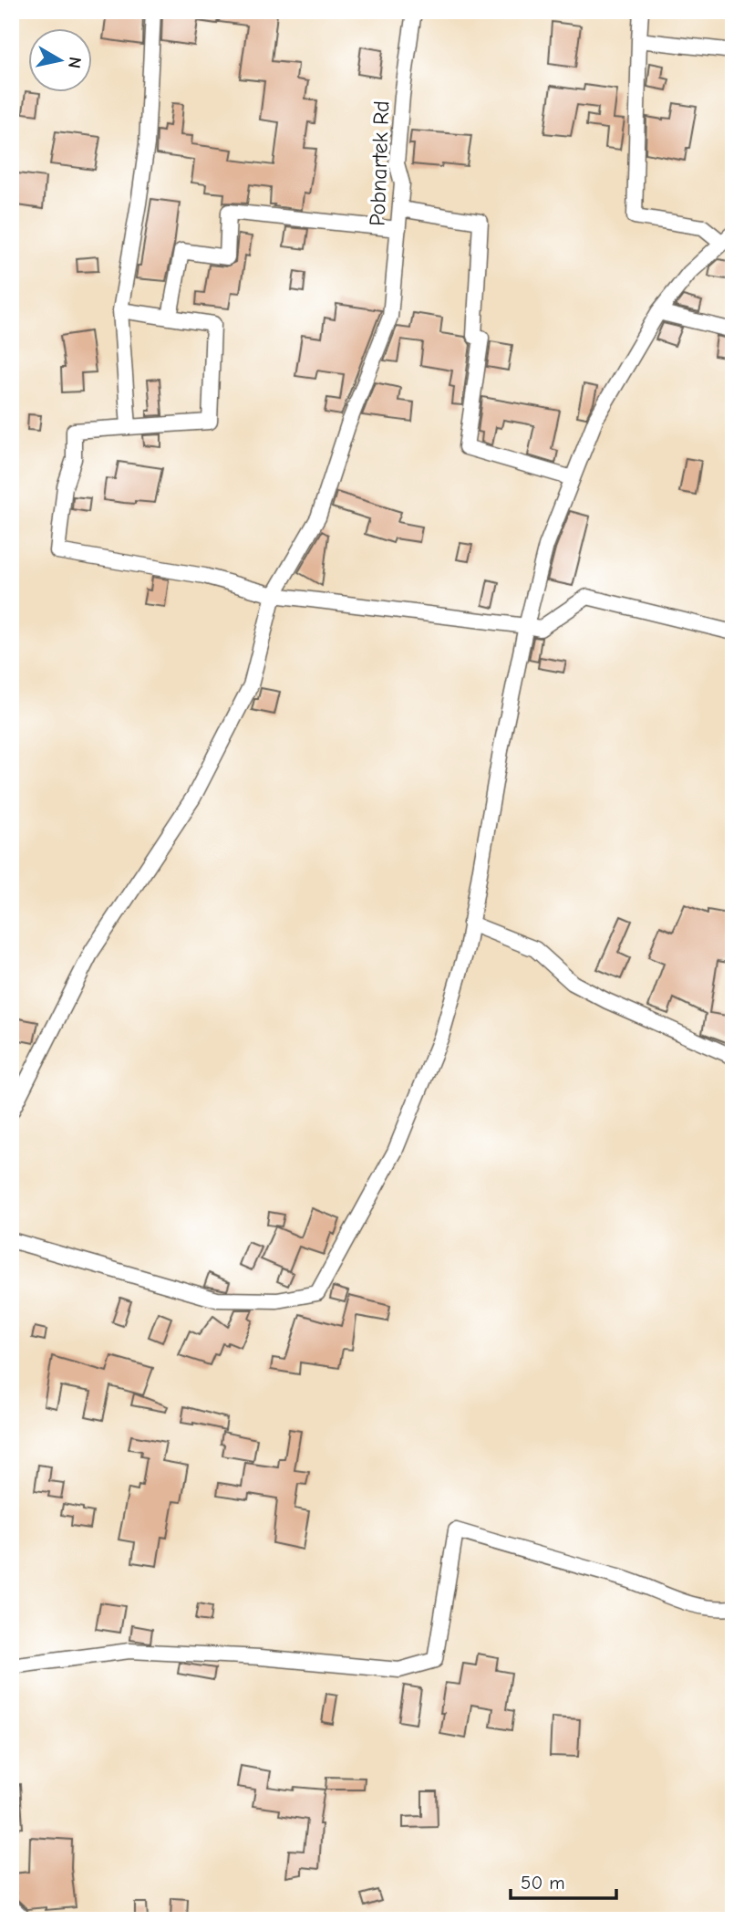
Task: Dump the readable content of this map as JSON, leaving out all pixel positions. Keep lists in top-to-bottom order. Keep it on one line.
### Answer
{"streets":{"street":["Pobnartek Rd"]},"scale_bar":"50 m","north":"right"}
